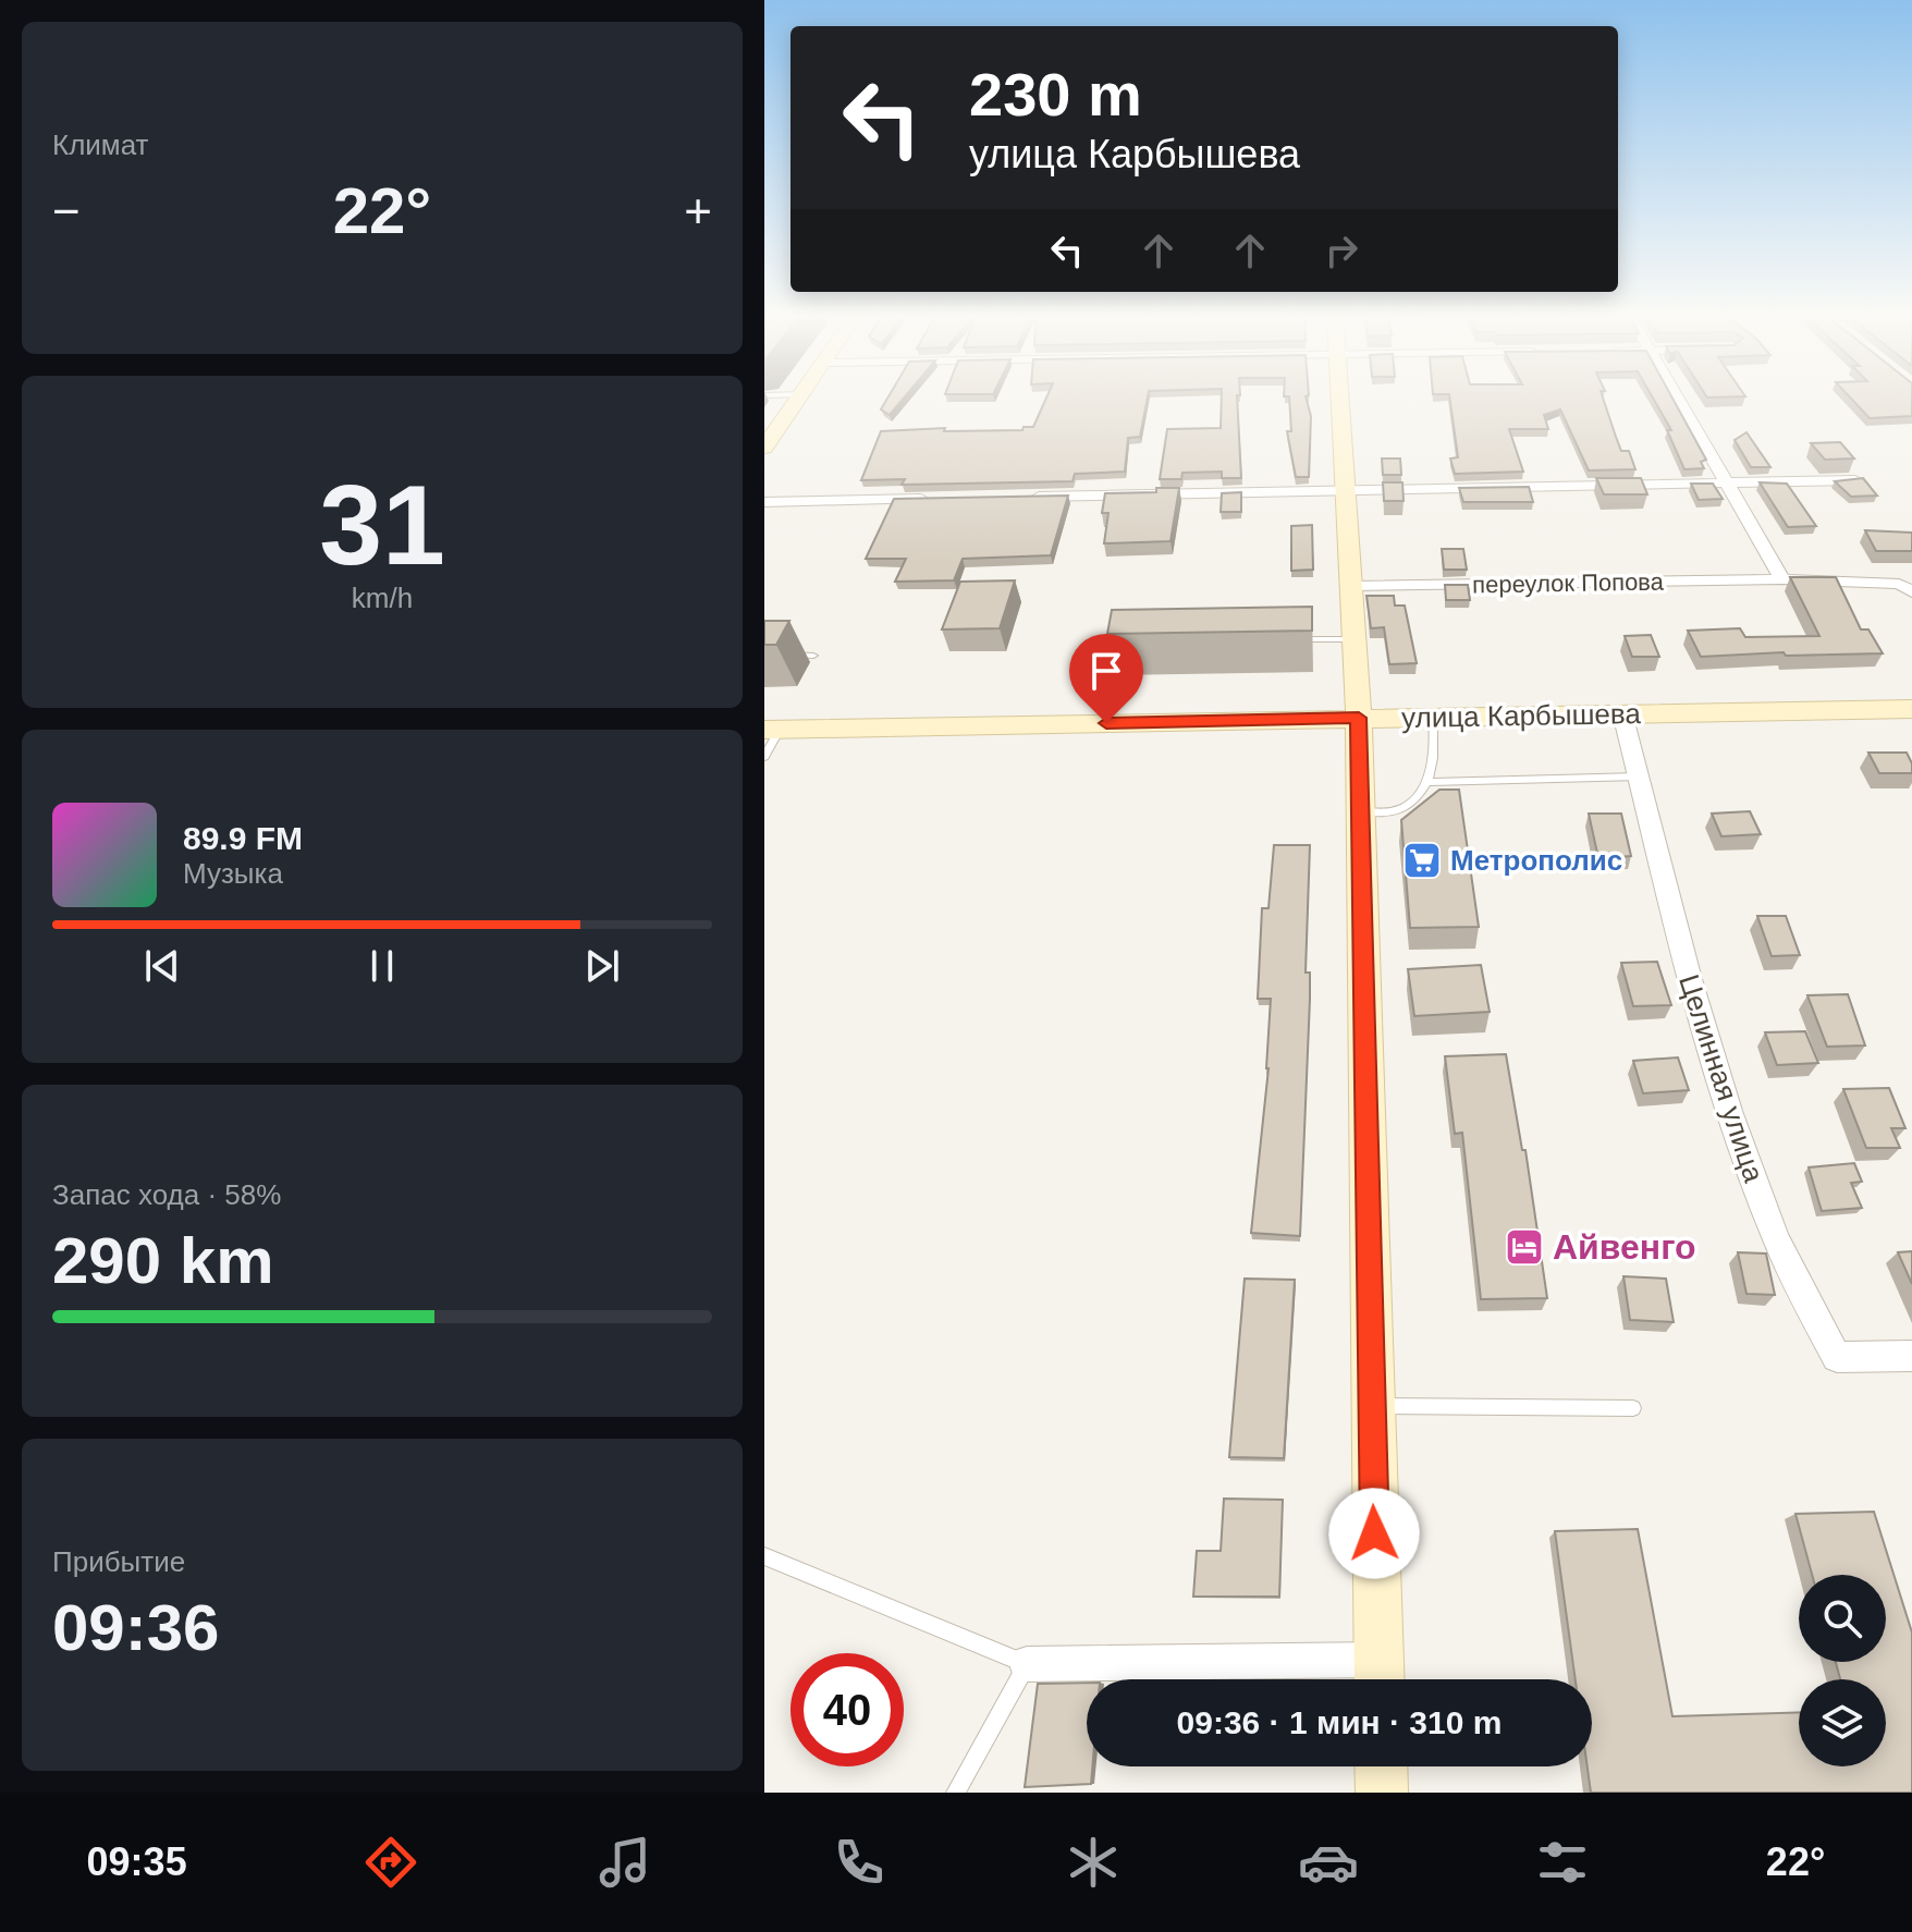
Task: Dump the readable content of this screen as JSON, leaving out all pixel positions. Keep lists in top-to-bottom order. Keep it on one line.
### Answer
{"streets":{"street":["переулок Попова","улица Карбышева","Целинная улица"]},"crossings":[["улица Карбышева","Целинная улица"]],"places":{"supermarket":["Метрополис"],"hotel":["Айвенго"]},"page":{"tile":["Климат",["31","km/h"],["Запас хода · 58%","290 km"],["Прибытие","09:36"]],"turn":["230 m","улица Карбышева"],"heat":["−","22°","+"],"song":["89.9 FM","Музыка"],"limit":"40","trip":"09:36 · 1 мин · 310 m","tabs":["09:35","22°"]}}
